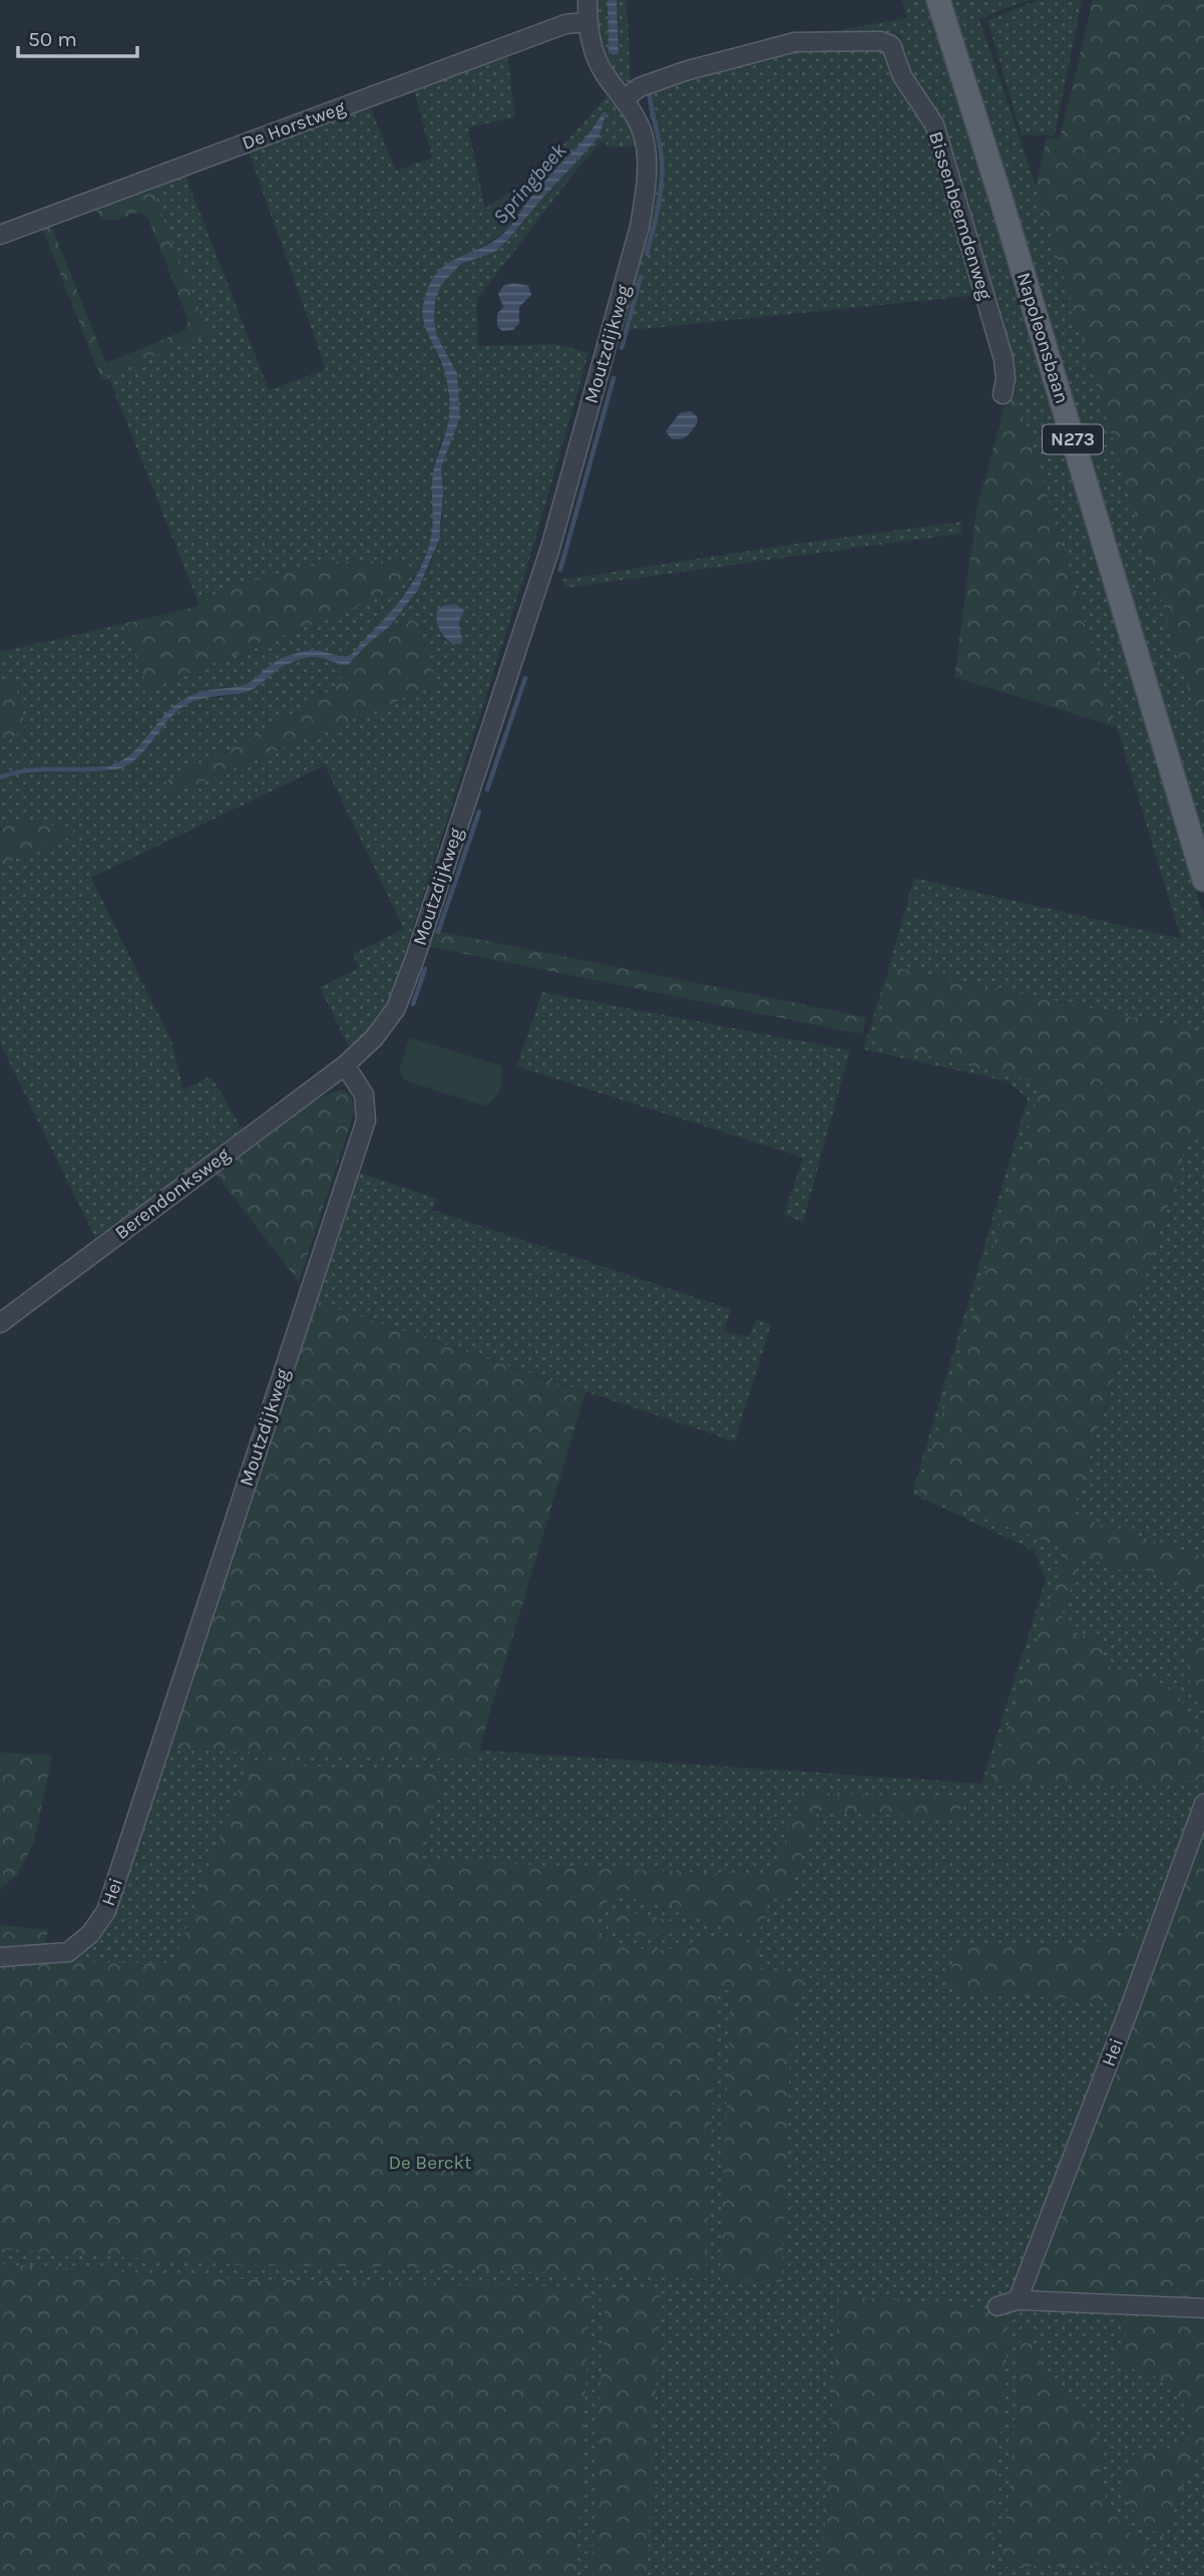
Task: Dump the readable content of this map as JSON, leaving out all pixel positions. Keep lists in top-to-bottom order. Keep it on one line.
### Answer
{"streets":{"main road":["Napoleonsbaan","N273"],"street":["De Horstweg","Bissenbeemdenweg","Moutzdijkweg","Berendonksweg","Hei"]},"crossings":[["De Horstweg","Moutzdijkweg"],["Bissenbeemdenweg","Moutzdijkweg"],["Moutzdijkweg","Berendonksweg"],["Moutzdijkweg","Hei"]],"water":["Springbeek"],"parks":["De Berckt"],"scale_bar":"50 m"}
